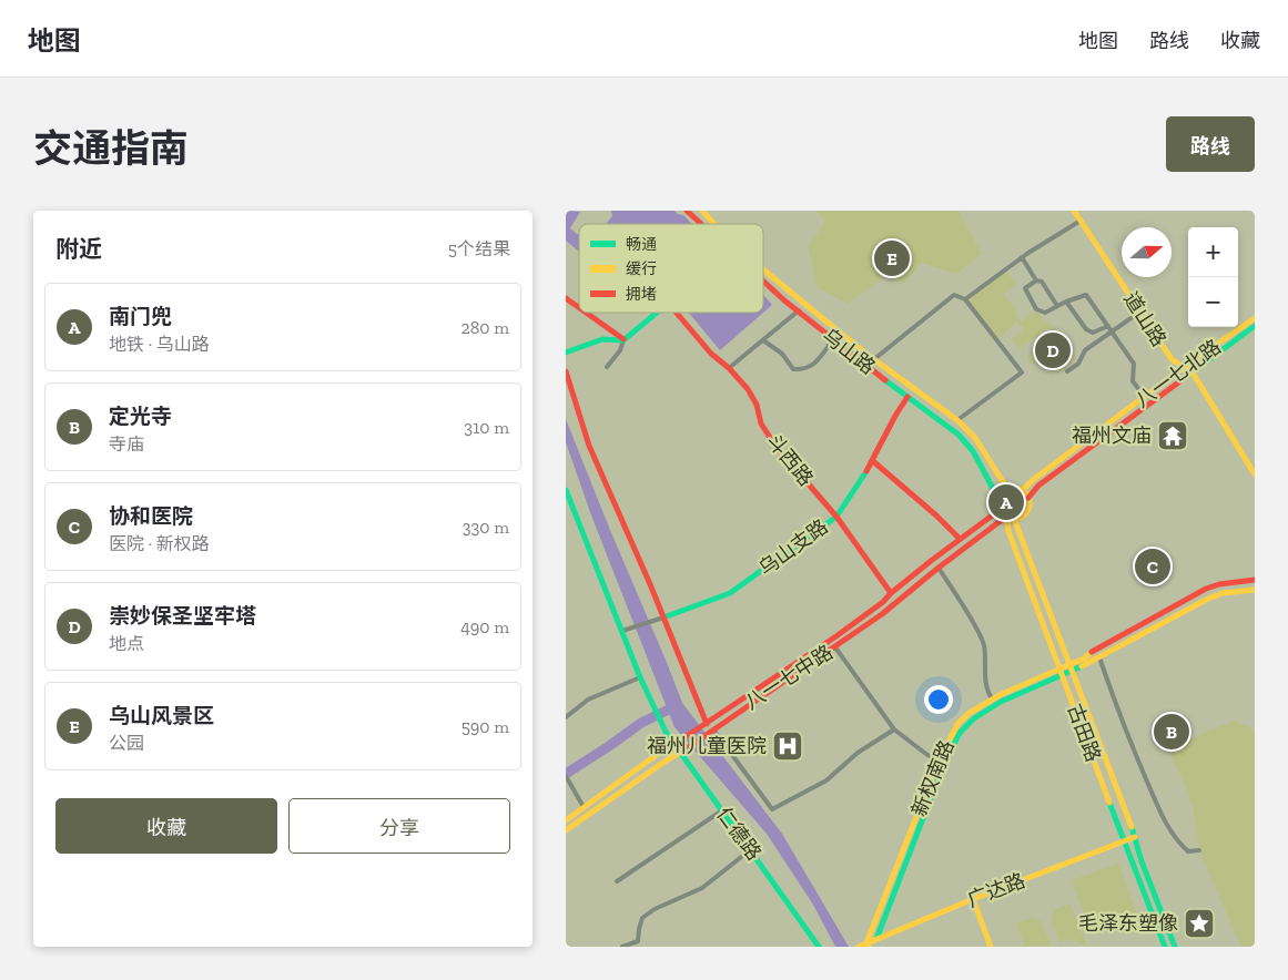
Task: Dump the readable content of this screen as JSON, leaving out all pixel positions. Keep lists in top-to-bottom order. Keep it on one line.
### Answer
{"streets":{"street":["道山路","乌山路","八一七北路","斗西路","乌山支路","八一七中路","古田路","新权南路","仁德路","广达路"]},"crossings":[["道山路","八一七北路"],["乌山路","八一七北路"],["乌山路","乌山支路"],["乌山路","八一七中路"],["乌山路","古田路"],["八一七北路","八一七中路"],["八一七北路","古田路"],["斗西路","乌山支路"],["斗西路","八一七中路"],["八一七中路","古田路"],["八一七中路","仁德路"],["古田路","新权南路"],["古田路","广达路"],["新权南路","广达路"]],"places":{"temple":["福州文庙"],"hospital":["福州儿童医院"],"place":["毛泽东塑像"]},"legend":["畅通","缓行","拥堵"],"north":"right","page":{"header":"地图","nav":["地图","路线","收藏"],"title":"交通指南","buttons":["路线",["收藏","分享"]],"heading":["附近","5个结果"],"map_buttons":["+","−"],"pins":["E","D","A","C","B"],"list":[{"mark":"A","name":"南门兜","note":"地铁 · 乌山路","value":"280 m"},{"mark":"B","name":"定光寺","note":"寺庙","value":"310 m"},{"mark":"C","name":"协和医院","note":"医院 · 新权路","value":"330 m"},{"mark":"D","name":"崇妙保圣坚牢塔","note":"地点","value":"490 m"},{"mark":"E","name":"乌山风景区","note":"公园","value":"590 m"}]}}
